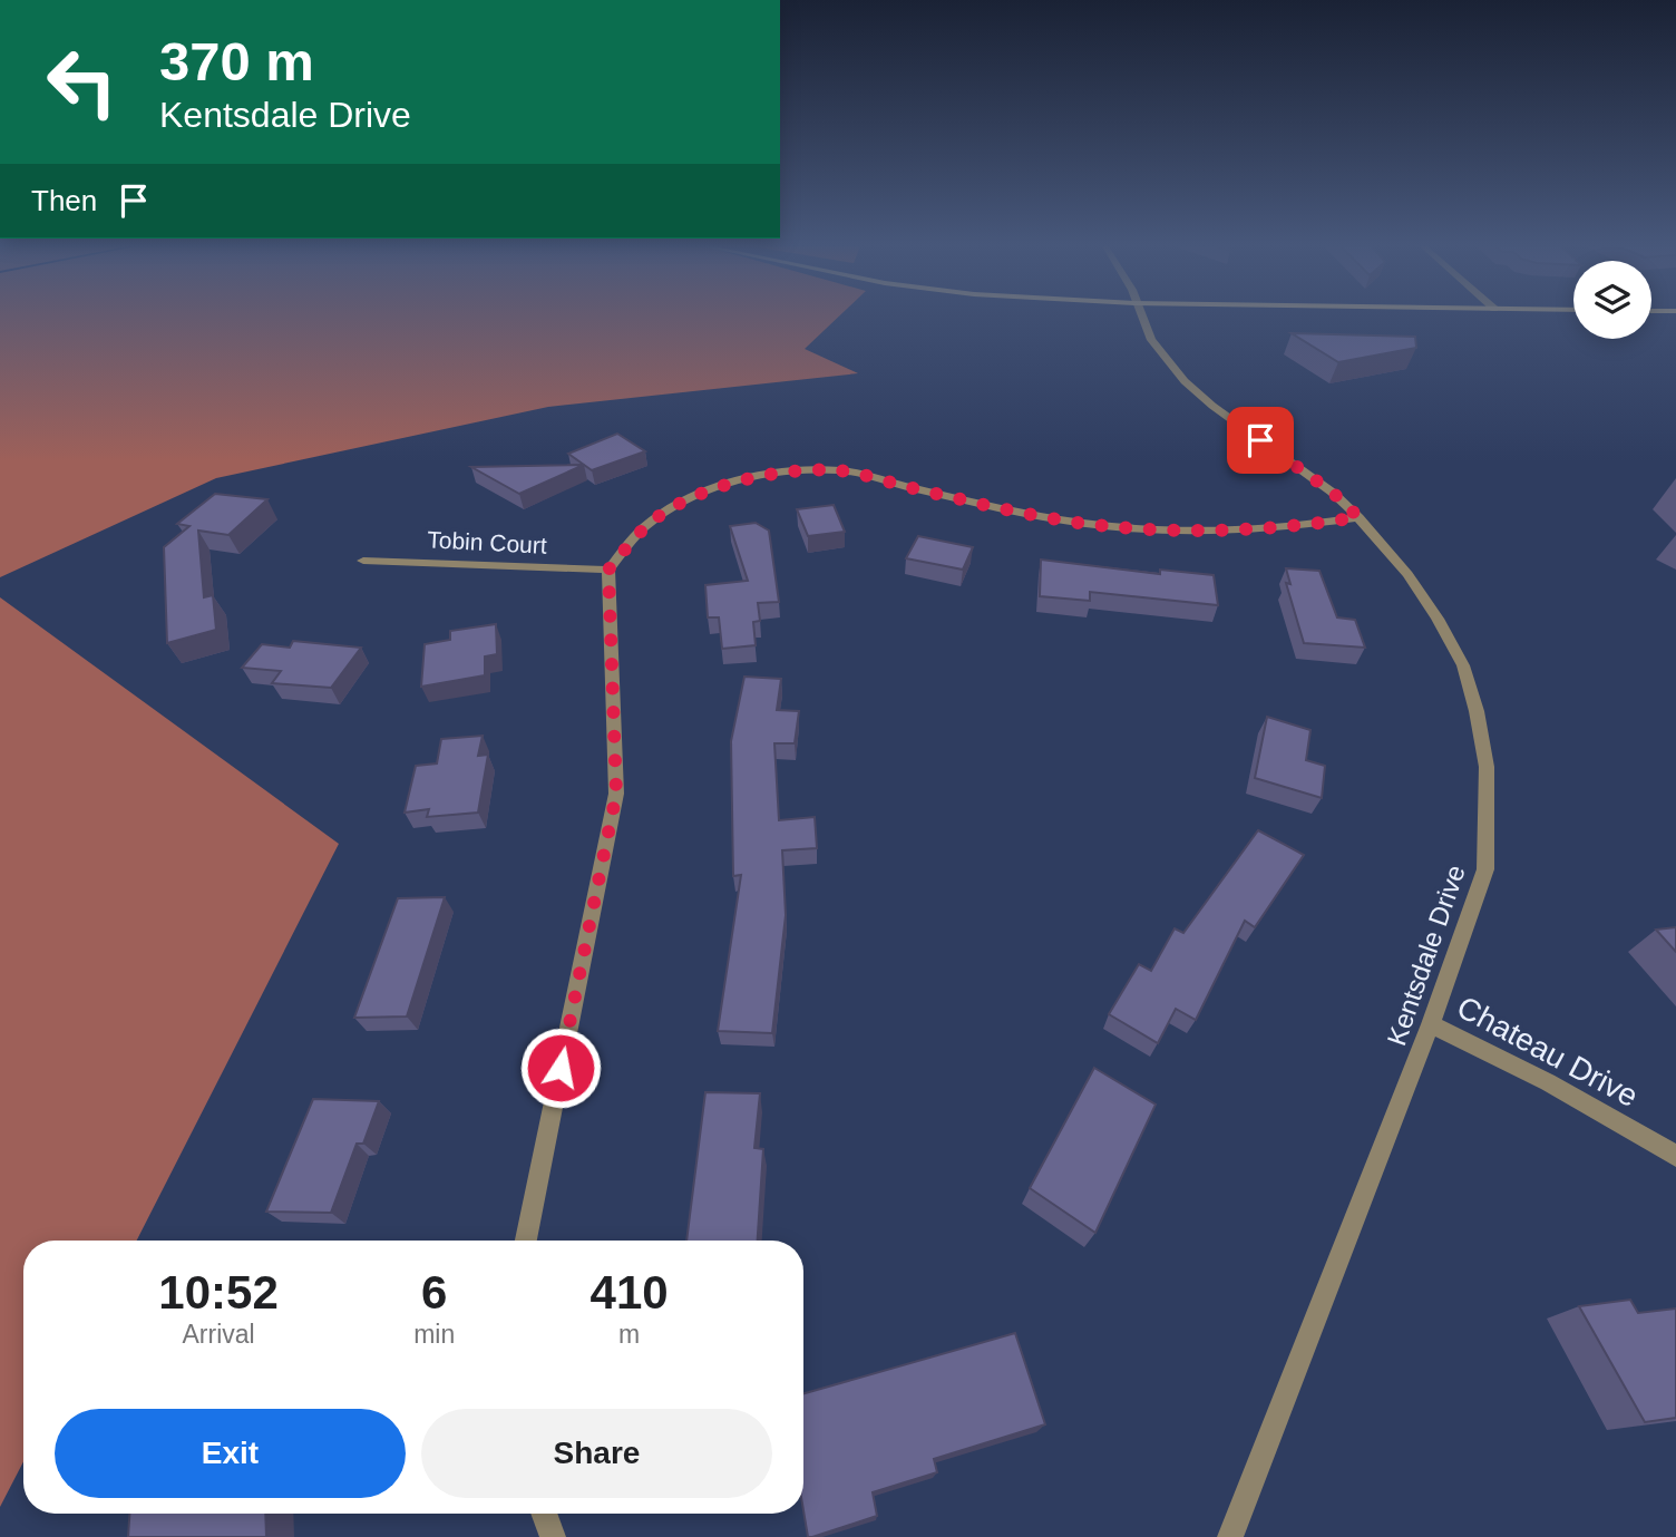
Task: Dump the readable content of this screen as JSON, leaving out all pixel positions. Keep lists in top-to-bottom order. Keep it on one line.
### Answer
{"streets":{"street":["Tobin Court","Kentsdale Drive","Chateau Drive"]},"crossings":[["Kentsdale Drive","Chateau Drive"]],"page":{"turn":["370 m","Kentsdale Drive"],"then":"Then","eta":["10:52","Arrival","6","min","410","m"],"buttons":["Exit","Share"]}}
